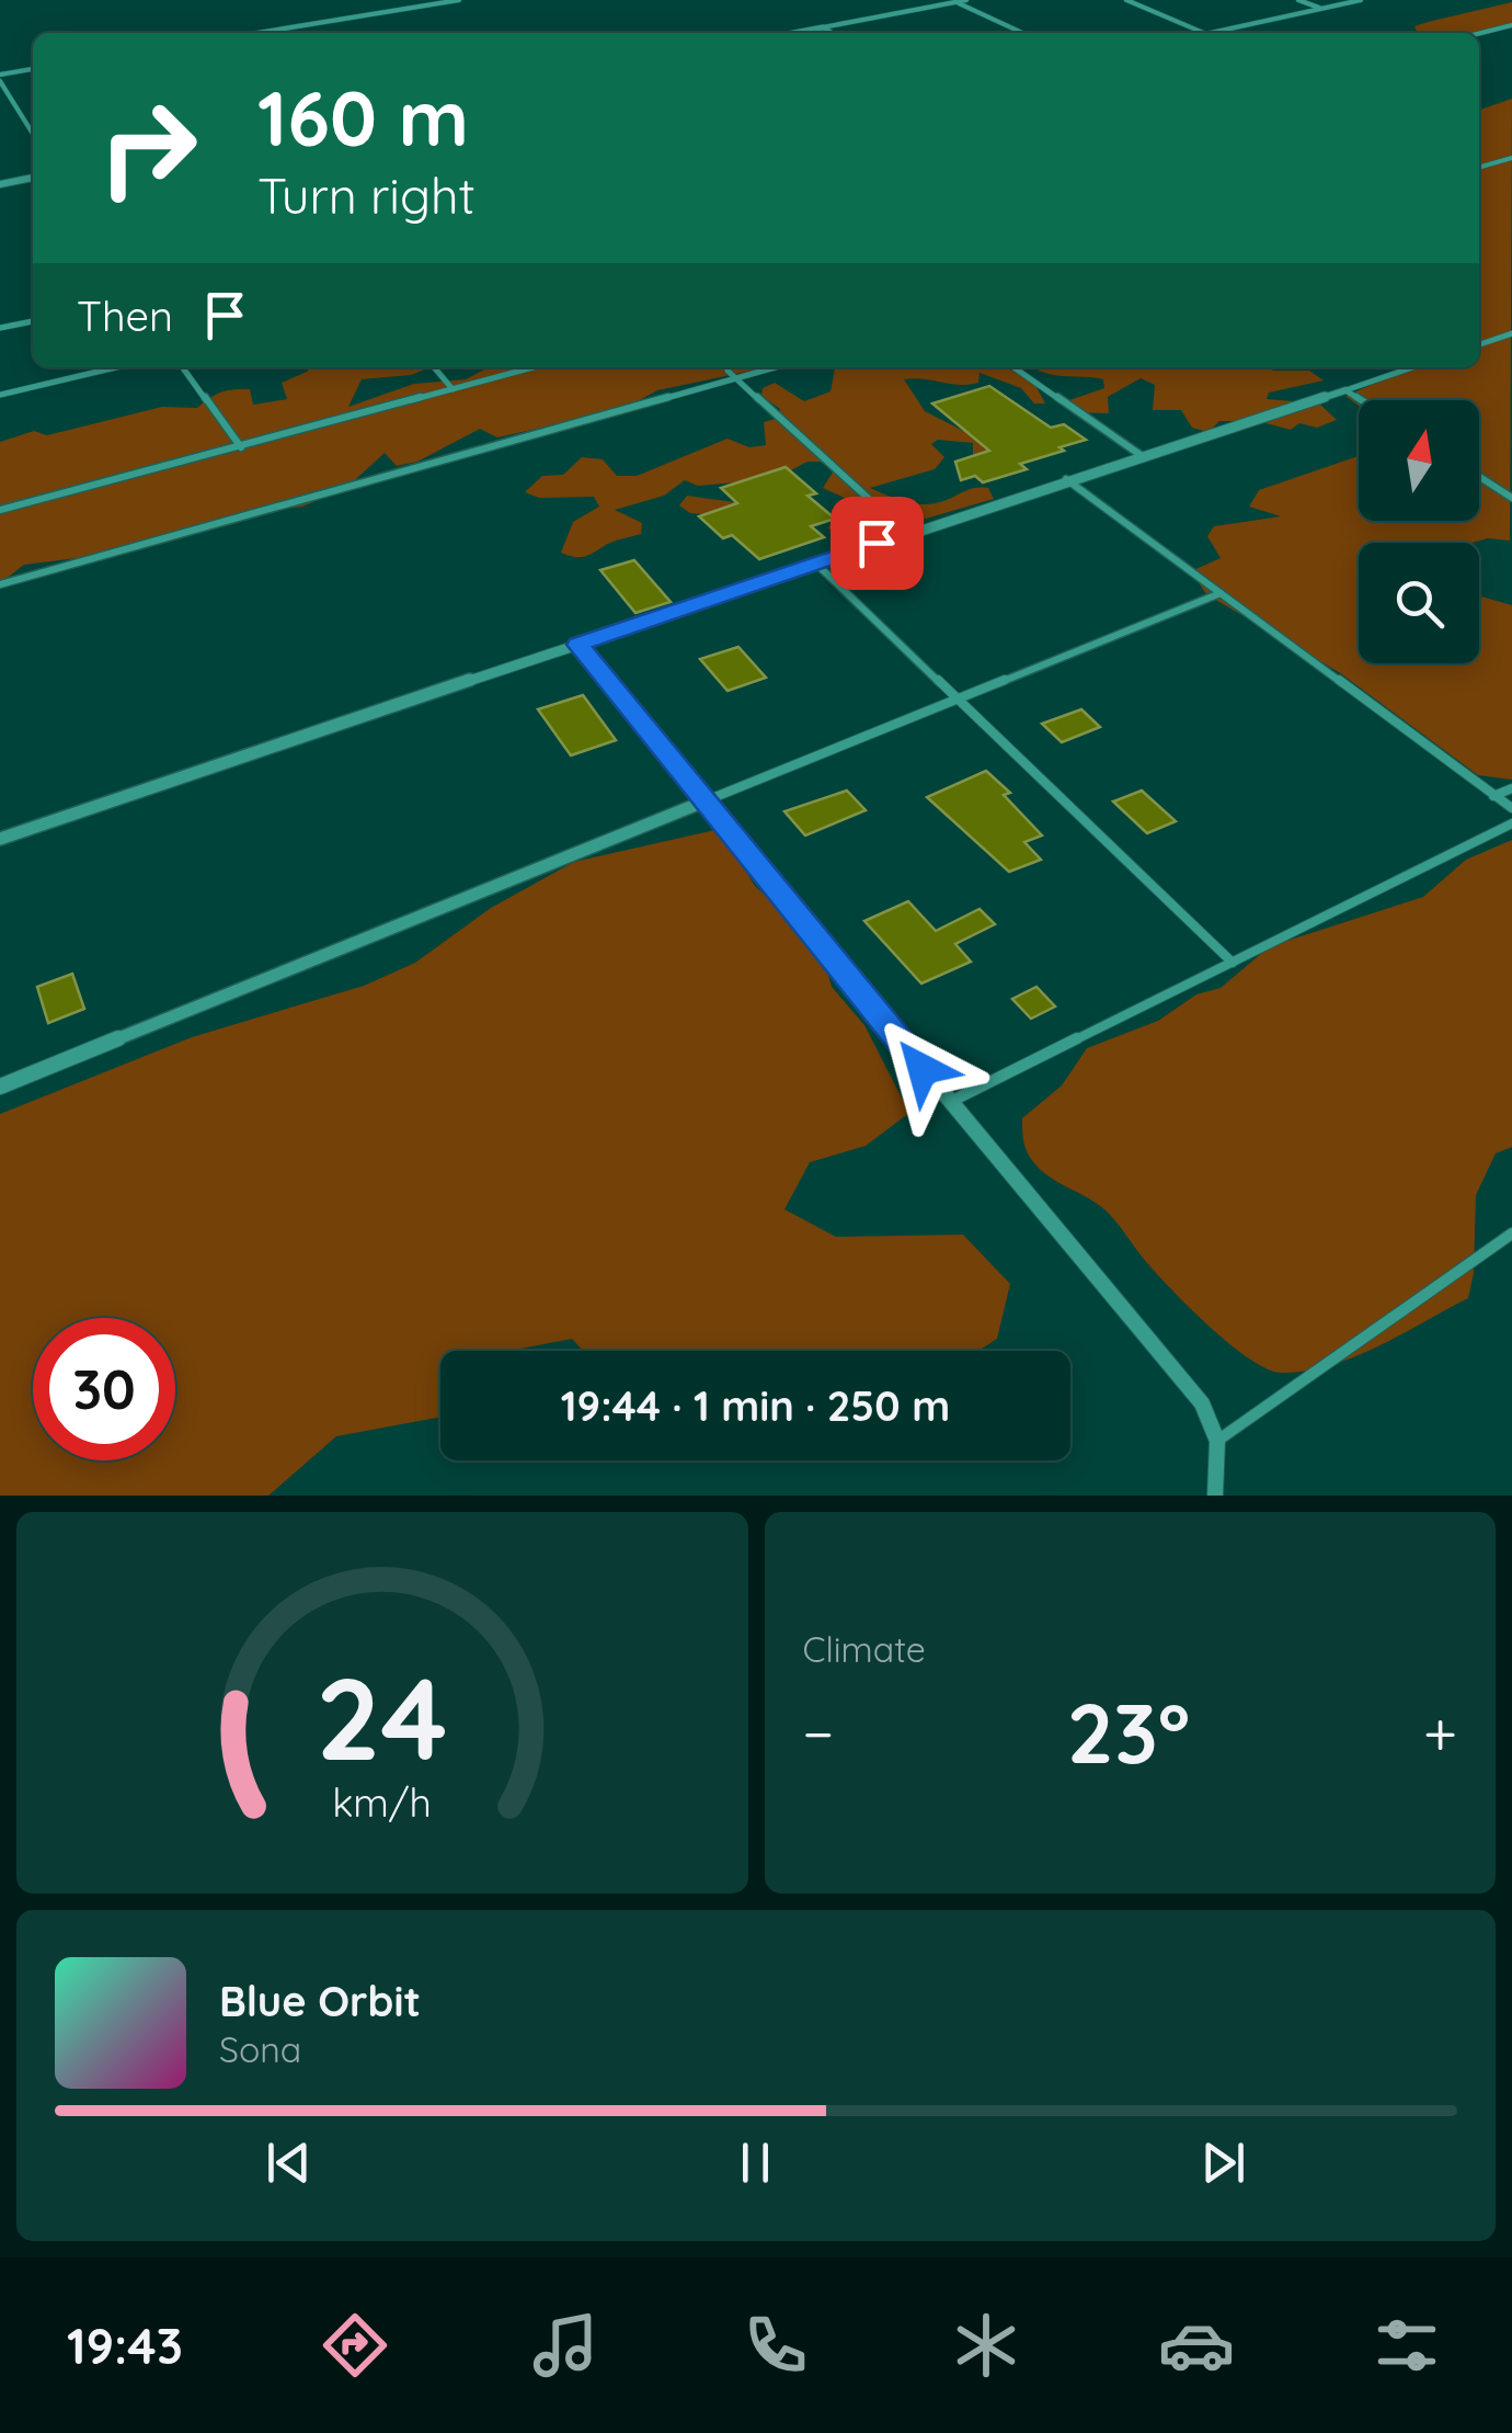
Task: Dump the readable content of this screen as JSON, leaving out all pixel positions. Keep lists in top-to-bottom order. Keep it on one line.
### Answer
{"north":"top","page":{"turn":["160 m","Turn right"],"then":"Then","limit":"30","trip":"19:44 · 1 min · 250 m","tile":"Climate","heat":["−","23°","+"],"song":["Blue Orbit","Sona"],"tabs":"19:43","gauge":["24","km/h"]}}
